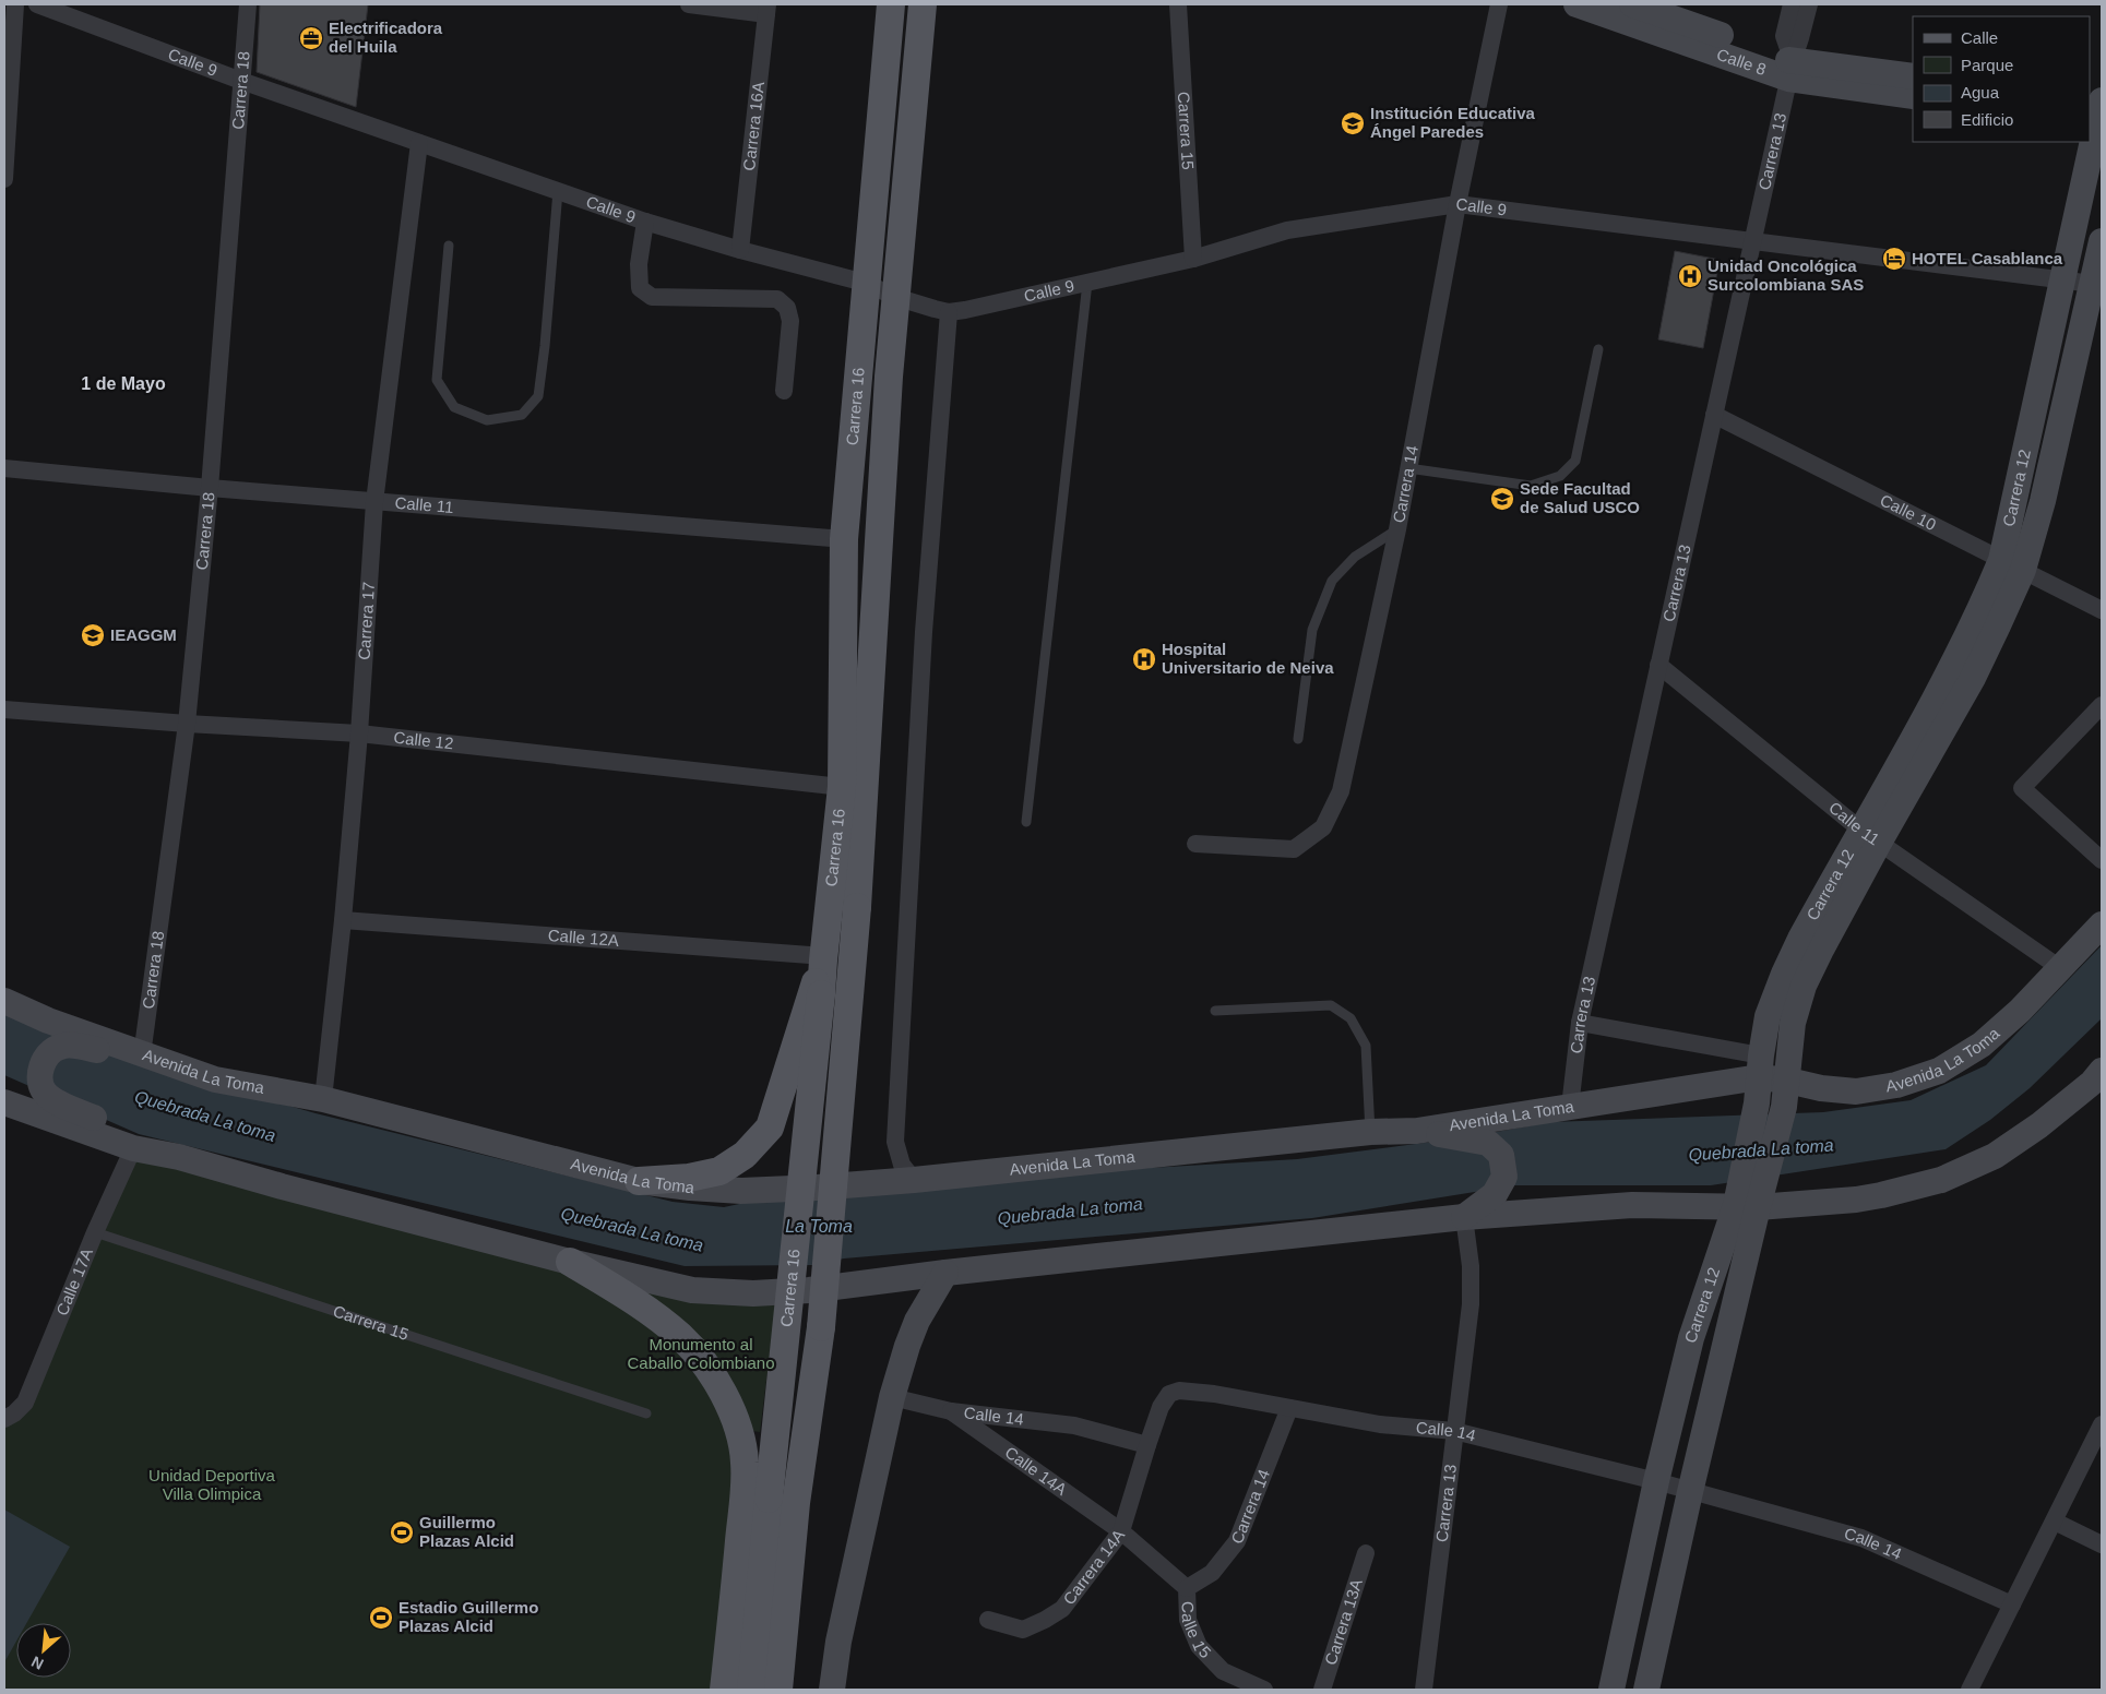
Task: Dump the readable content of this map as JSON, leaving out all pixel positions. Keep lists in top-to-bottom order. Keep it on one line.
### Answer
{"streets":{"main road":["Calle 8","Carrera 16","Carrera 12","Avenida La Toma"],"street":["Calle 9","Carrera 18","Carrera 16A","Carrera 15","Carrera 13","Carrera 14","Calle 11","Calle 10","Carrera 17","Calle 12","Calle 12A","Calle 17A","Calle 14","Calle 14A","Carrera 14A","Carrera 13A","Calle 15"]},"crossings":[["Calle 9","Carrera 18"],["Calle 9","Carrera 16A"],["Calle 9","Carrera 15"],["Calle 9","Carrera 13"],["Calle 9","Carrera 16"],["Calle 9","Carrera 14"],["Calle 9","Carrera 12"],["Calle 9","Carrera 17"],["Calle 8","Carrera 13"],["Carrera 18","Calle 11"],["Carrera 18","Calle 12"],["Carrera 18","Avenida La Toma"],["Carrera 15","Calle 17A"],["Carrera 13","Calle 11"],["Carrera 13","Calle 10"],["Carrera 13","Avenida La Toma"],["Carrera 13","Calle 14"],["Carrera 16","Calle 11"],["Carrera 16","Calle 12"],["Carrera 16","Calle 12A"],["Carrera 14","Calle 14"],["Carrera 14","Calle 15"],["Carrera 12","Calle 11"],["Carrera 12","Calle 10"],["Carrera 12","Avenida La Toma"],["Carrera 12","Calle 14"],["Calle 11","Carrera 17"],["Calle 11","Avenida La Toma"],["Carrera 17","Calle 12"],["Carrera 17","Calle 12A"],["Carrera 17","Avenida La Toma"],["Calle 14","Calle 14A"],["Calle 14","Carrera 14A"],["Calle 14A","Carrera 14A"],["Calle 14A","Calle 15"],["Carrera 14A","Calle 15"]],"districts":["1 de Mayo"],"water":["Quebrada La toma","La Toma"],"parks":["Monumento al Caballo Colombiano","Unidad Deportiva Villa Olimpica"],"places":{"office":["Electrificadora del Huila"],"school or university":["Institución Educativa Ángel Paredes","Sede Facultad de Salud USCO","IEAGGM"],"hotel":["HOTEL Casablanca"],"hospital":["Unidad Oncológica Surcolombiana SAS","Hospital Universitario de Neiva"],"sports":["Guillermo Plazas Alcid","Estadio Guillermo Plazas Alcid"]},"legend":["Calle","Parque","Agua","Edificio"],"north":"bottom left"}
